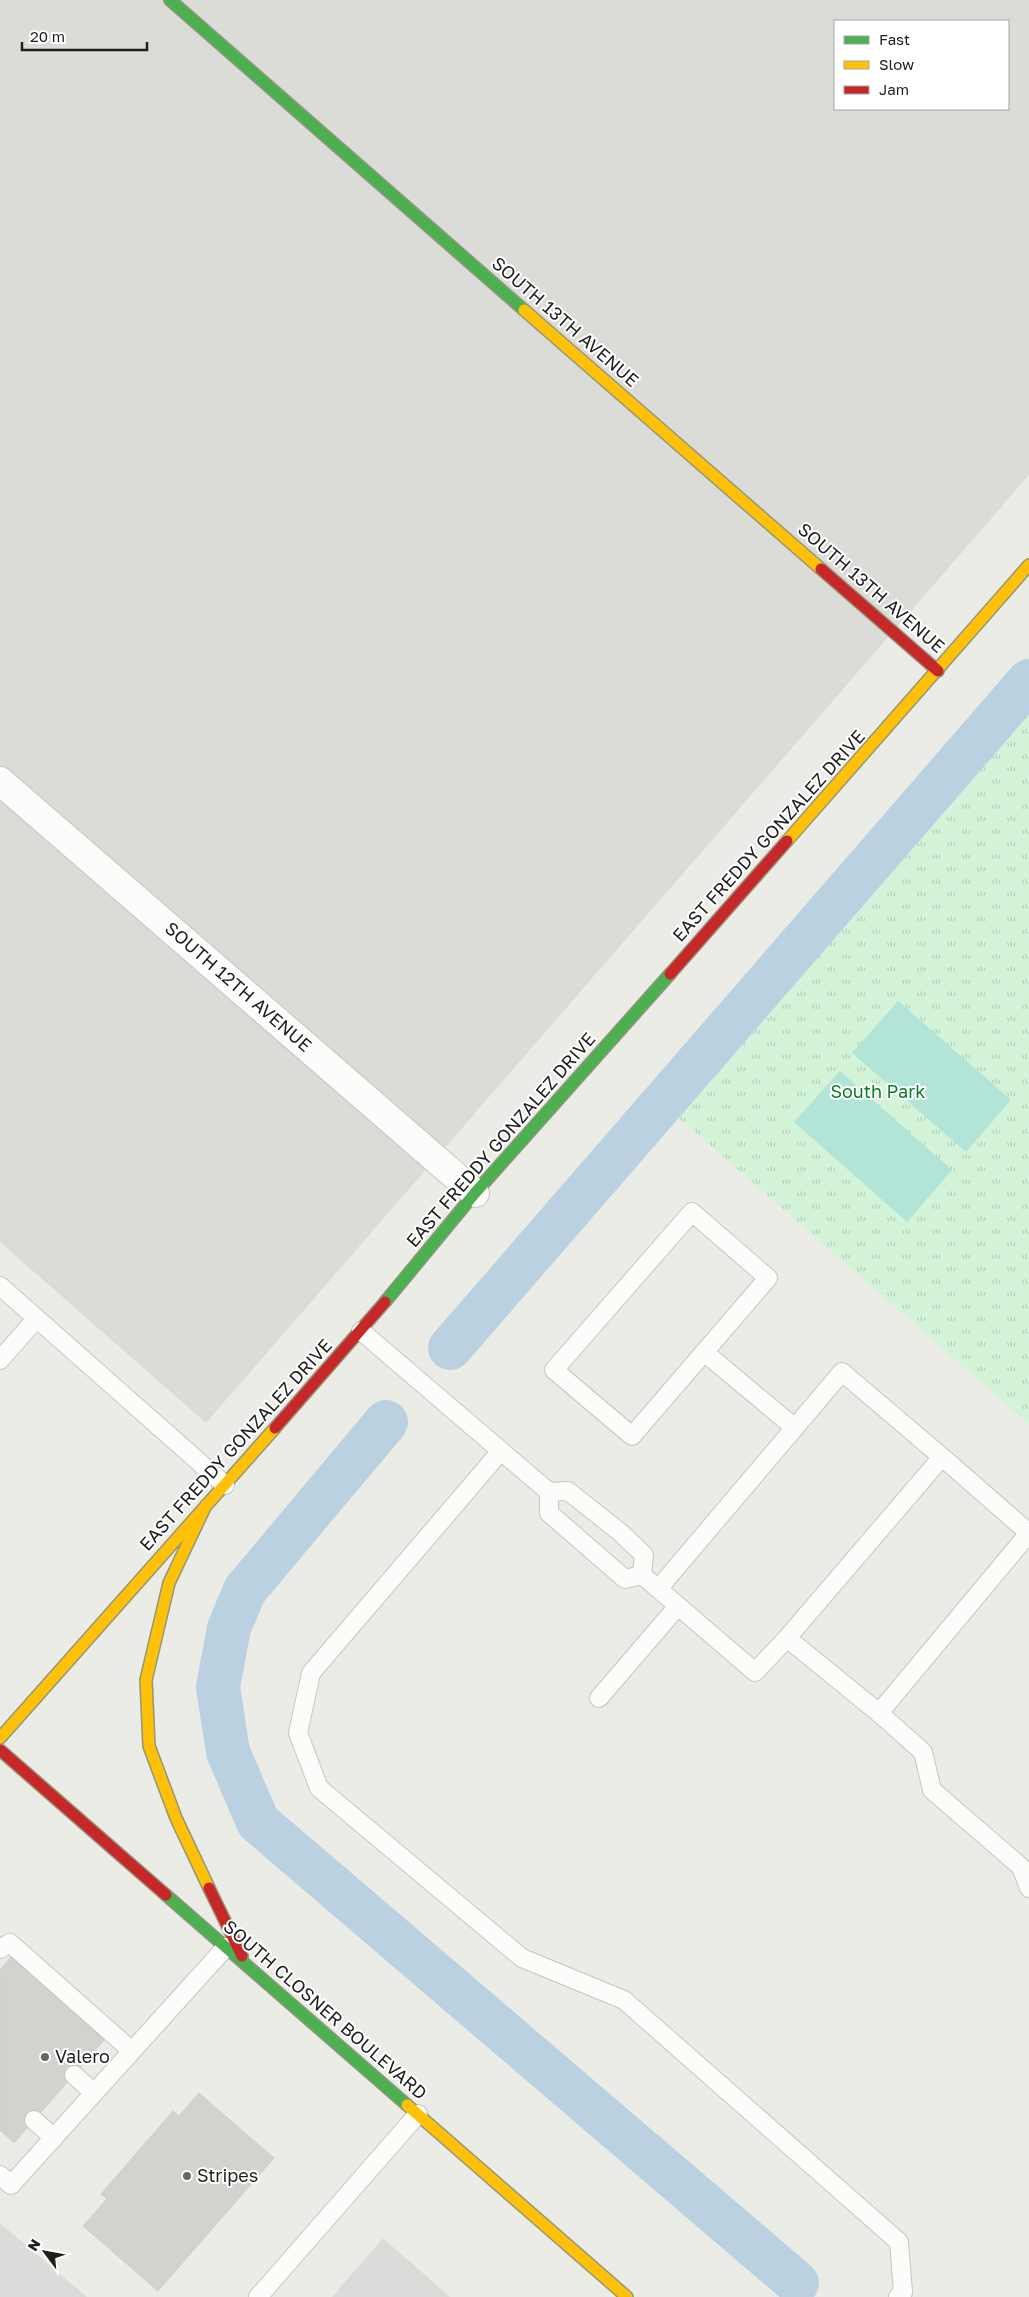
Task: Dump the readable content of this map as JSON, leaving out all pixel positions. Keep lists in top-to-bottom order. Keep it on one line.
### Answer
{"streets":{"main road":["SOUTH 13TH AVENUE","EAST FREDDY GONZALEZ DRIVE","SOUTH CLOSNER BOULEVARD"],"street":["SOUTH 12TH AVENUE"]},"crossings":[["SOUTH 13TH AVENUE","EAST FREDDY GONZALEZ DRIVE"],["EAST FREDDY GONZALEZ DRIVE","SOUTH 12TH AVENUE"]],"parks":["South Park"],"places":["Valero","Stripes"],"legend":["Fast","Slow","Jam"],"scale_bar":"20 m","north":"top left"}
